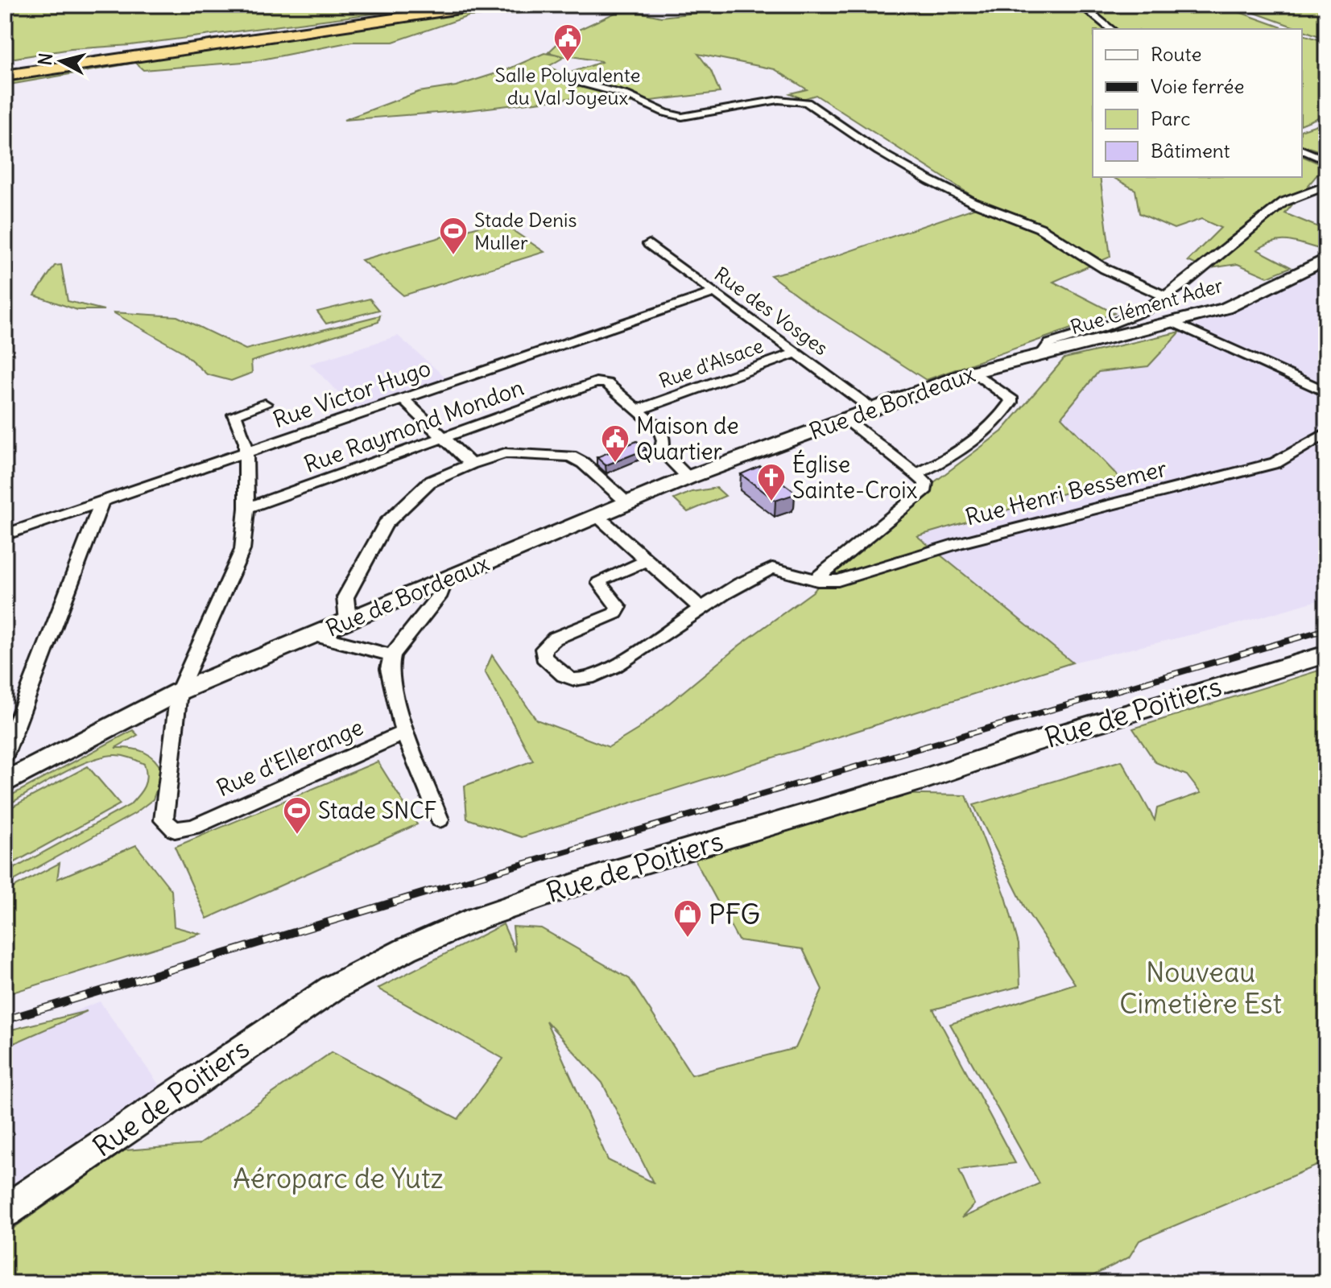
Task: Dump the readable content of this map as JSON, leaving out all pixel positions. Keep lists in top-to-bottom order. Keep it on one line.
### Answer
{"streets":{"street":["Rue Clément Ader","Rue des Vosges","Rue d'Alsace","Rue Victor Hugo","Rue de Bordeaux","Rue Raymond Mondon","Rue Henri Bessemer","Rue de Poitiers","Rue d'Ellerange"]},"crossings":[["Rue Clément Ader","Rue de Bordeaux"],["Rue des Vosges","Rue d'Alsace"],["Rue des Vosges","Rue Victor Hugo"],["Rue des Vosges","Rue de Bordeaux"],["Rue d'Alsace","Rue Raymond Mondon"],["Rue de Bordeaux","Rue d'Ellerange"]],"parks":["Nouveau Cimetière Est","Aéroparc de Yutz"],"places":{"public building":["Salle Polyvalente du Val Joyeux","Maison de Quartier"],"sports":["Stade Denis Muller","Stade SNCF"],"church":["Église Sainte-Croix"],"shop":["PFG"]},"legend":["Route","Voie ferrée","Parc","Bâtiment"],"north":"left"}
